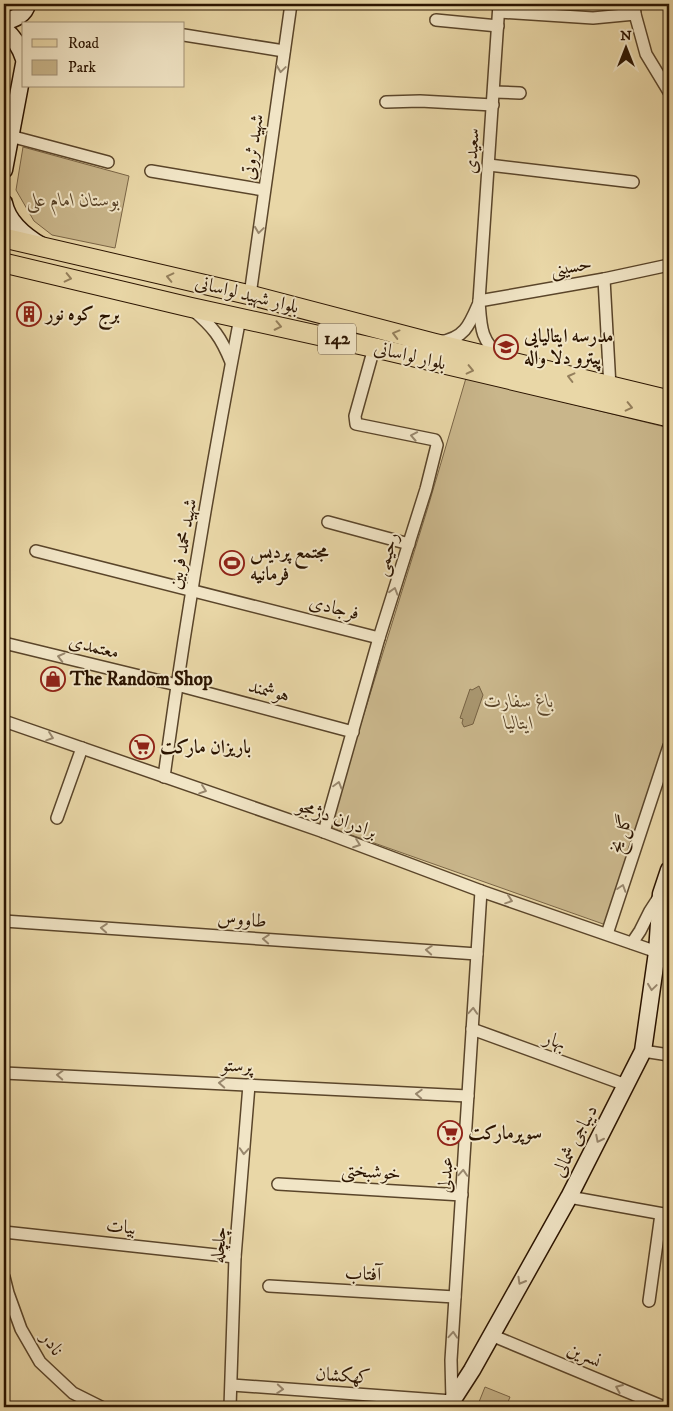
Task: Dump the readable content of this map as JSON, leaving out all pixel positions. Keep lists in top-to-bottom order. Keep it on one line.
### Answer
{"streets":{"main road":["بلوار شهید لواسانی","142","بلوار لواسانی","دیباجی شمالی"],"street":["شهید ثروتی","سعیدی","حسینی","شهید محمد فربین","رحیمی","فرجادی","معتمدی","هوشمند","برادران دژمجو","گل یخ","طاووس","بهار","پرستو","خوشبختی","عبدلی","بیات","چلچله","آفتاب","نادر","نسرین","کهکشان"]},"crossings":[["شهید ثروتی","بلوار شهید لواسانی"],["سعیدی","حسینی"],["سعیدی","بلوار شهید لواسانی"],["بلوار شهید لواسانی","142"],["بلوار لواسانی","شهید محمد فربین"],["بلوار لواسانی","رحیمی"],["شهید محمد فربین","فرجادی"],["شهید محمد فربین","معتمدی"],["شهید محمد فربین","هوشمند"],["شهید محمد فربین","برادران دژمجو"],["رحیمی","فرجادی"],["رحیمی","هوشمند"],["رحیمی","برادران دژمجو"],["معتمدی","هوشمند"],["برادران دژمجو","گل یخ"],["برادران دژمجو","دیباجی شمالی"],["برادران دژمجو","عبدلی"],["طاووس","عبدلی"],["بهار","دیباجی شمالی"],["بهار","عبدلی"],["پرستو","عبدلی"],["پرستو","چلچله"],["دیباجی شمالی","عبدلی"],["دیباجی شمالی","نسرین"],["دیباجی شمالی","کهکشان"],["خوشبختی","عبدلی"],["عبدلی","آفتاب"],["عبدلی","کهکشان"],["بیات","چلچله"],["چلچله","کهکشان"]],"one_way":["شهید ثروتی","بلوار شهید لواسانی","بلوار لواسانی","رحیمی","معتمدی","برادران دژمجو","گل یخ","طاووس","پرستو","دیباجی شمالی","عبدلی","چلچله","نسرین","کهکشان"],"parks":["بوستان امام علی","باغ سفارت ایتالیا"],"places":{"building":["برج کوه نور"],"school or university":["مدرسه ایتالیایی پیترو دلا واله"],"sports":["مجتمع پردیس فرمانیه"],"shop":["The Random Shop"],"supermarket":["باریزان مارکت","سوپرمارکت"]},"legend":["Road","Park"],"north":"top"}
